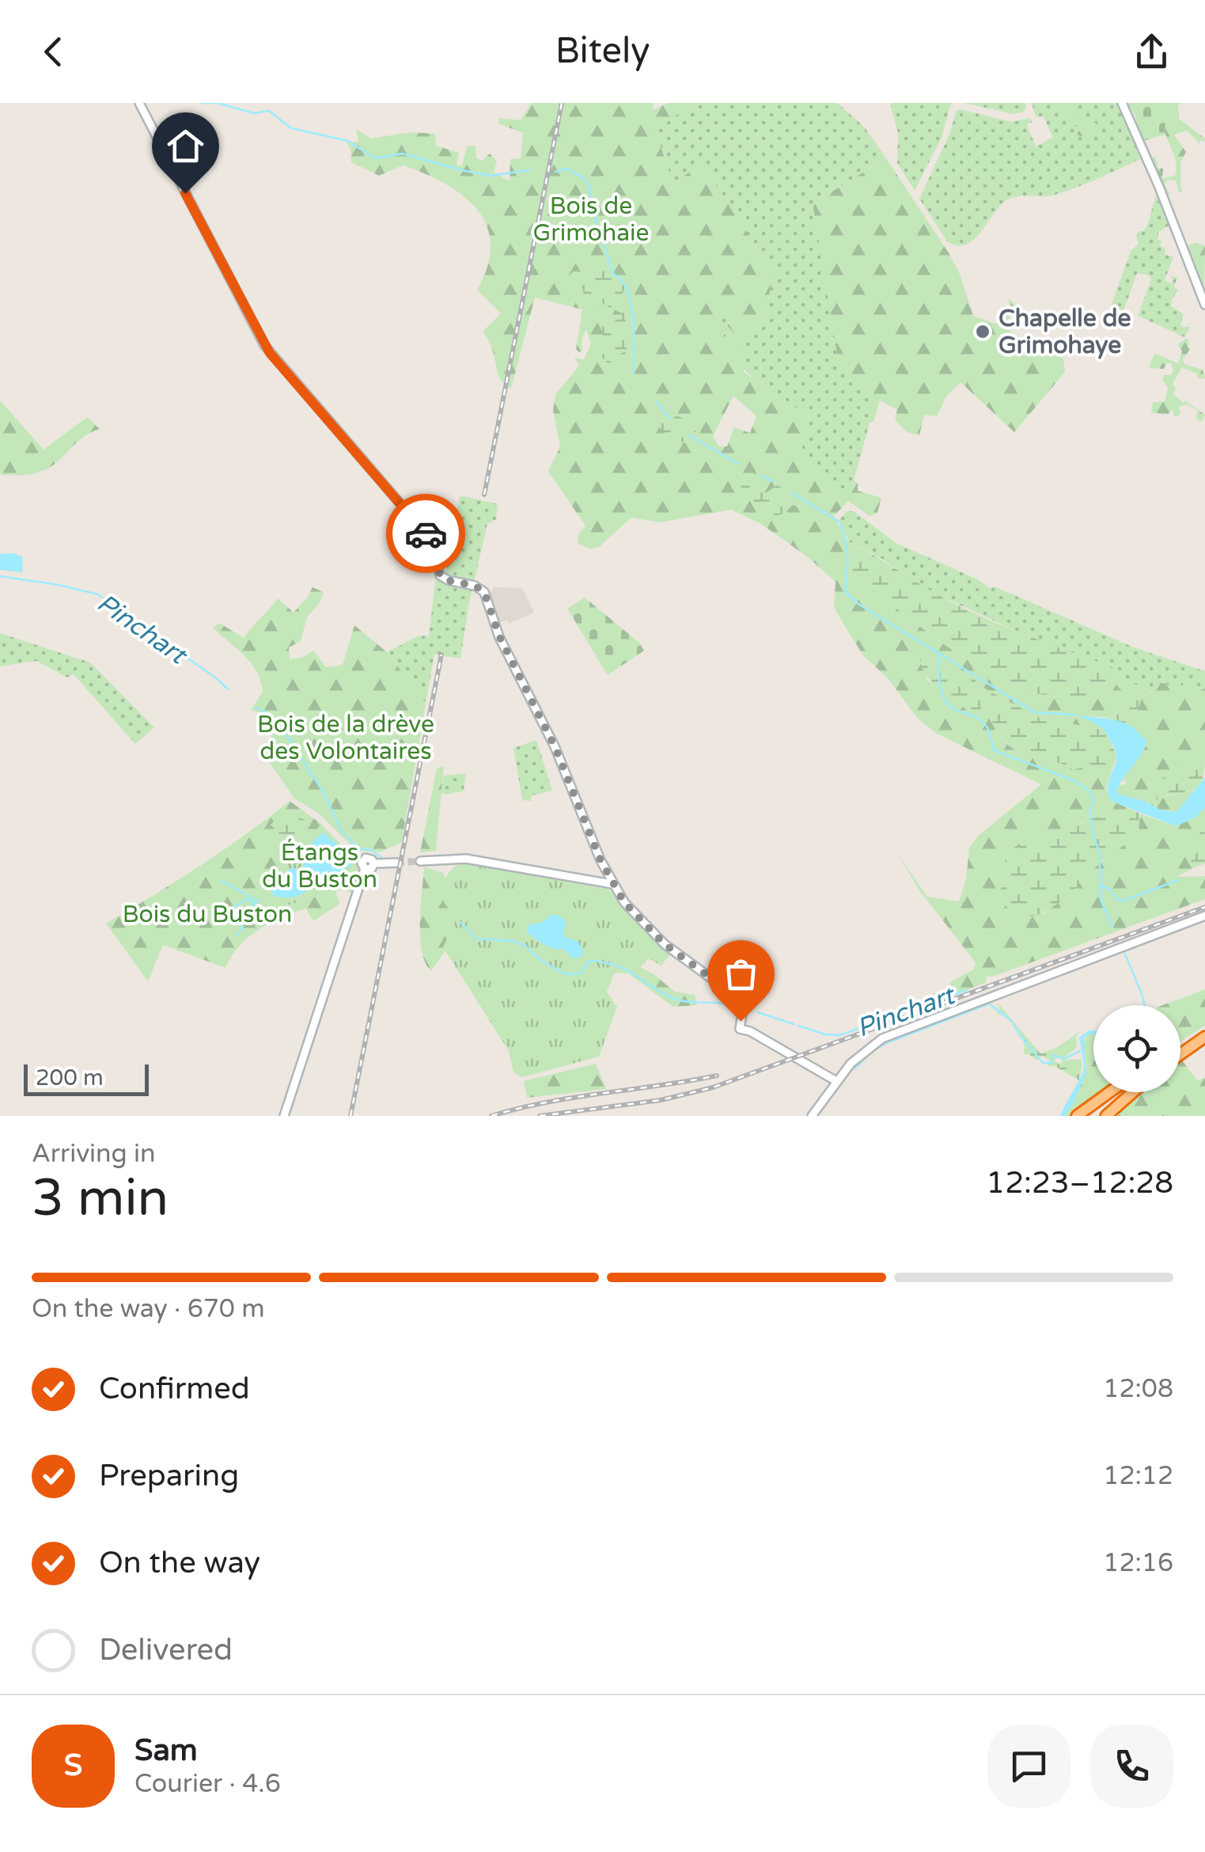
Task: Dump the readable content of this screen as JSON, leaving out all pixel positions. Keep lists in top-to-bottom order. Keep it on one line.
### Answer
{"water":["Pinchart"],"parks":["Bois de Grimohaie","Bois de la drève des Volontaires","Étangs du Buston","Bois du Buston"],"places":["Chapelle de Grimohaye"],"scale_bar":"200 m","page":{"header":"Bitely","scale":"200 m","heading":["3 min","Arriving in","12:23–12:28"],"panel":["Sam","Courier · 4.6"],"bar":"On the way · 670 m","list":[["Confirmed","12:08"],["Preparing","12:12"],["On the way","12:16"],"Delivered"],"round":"S"}}
